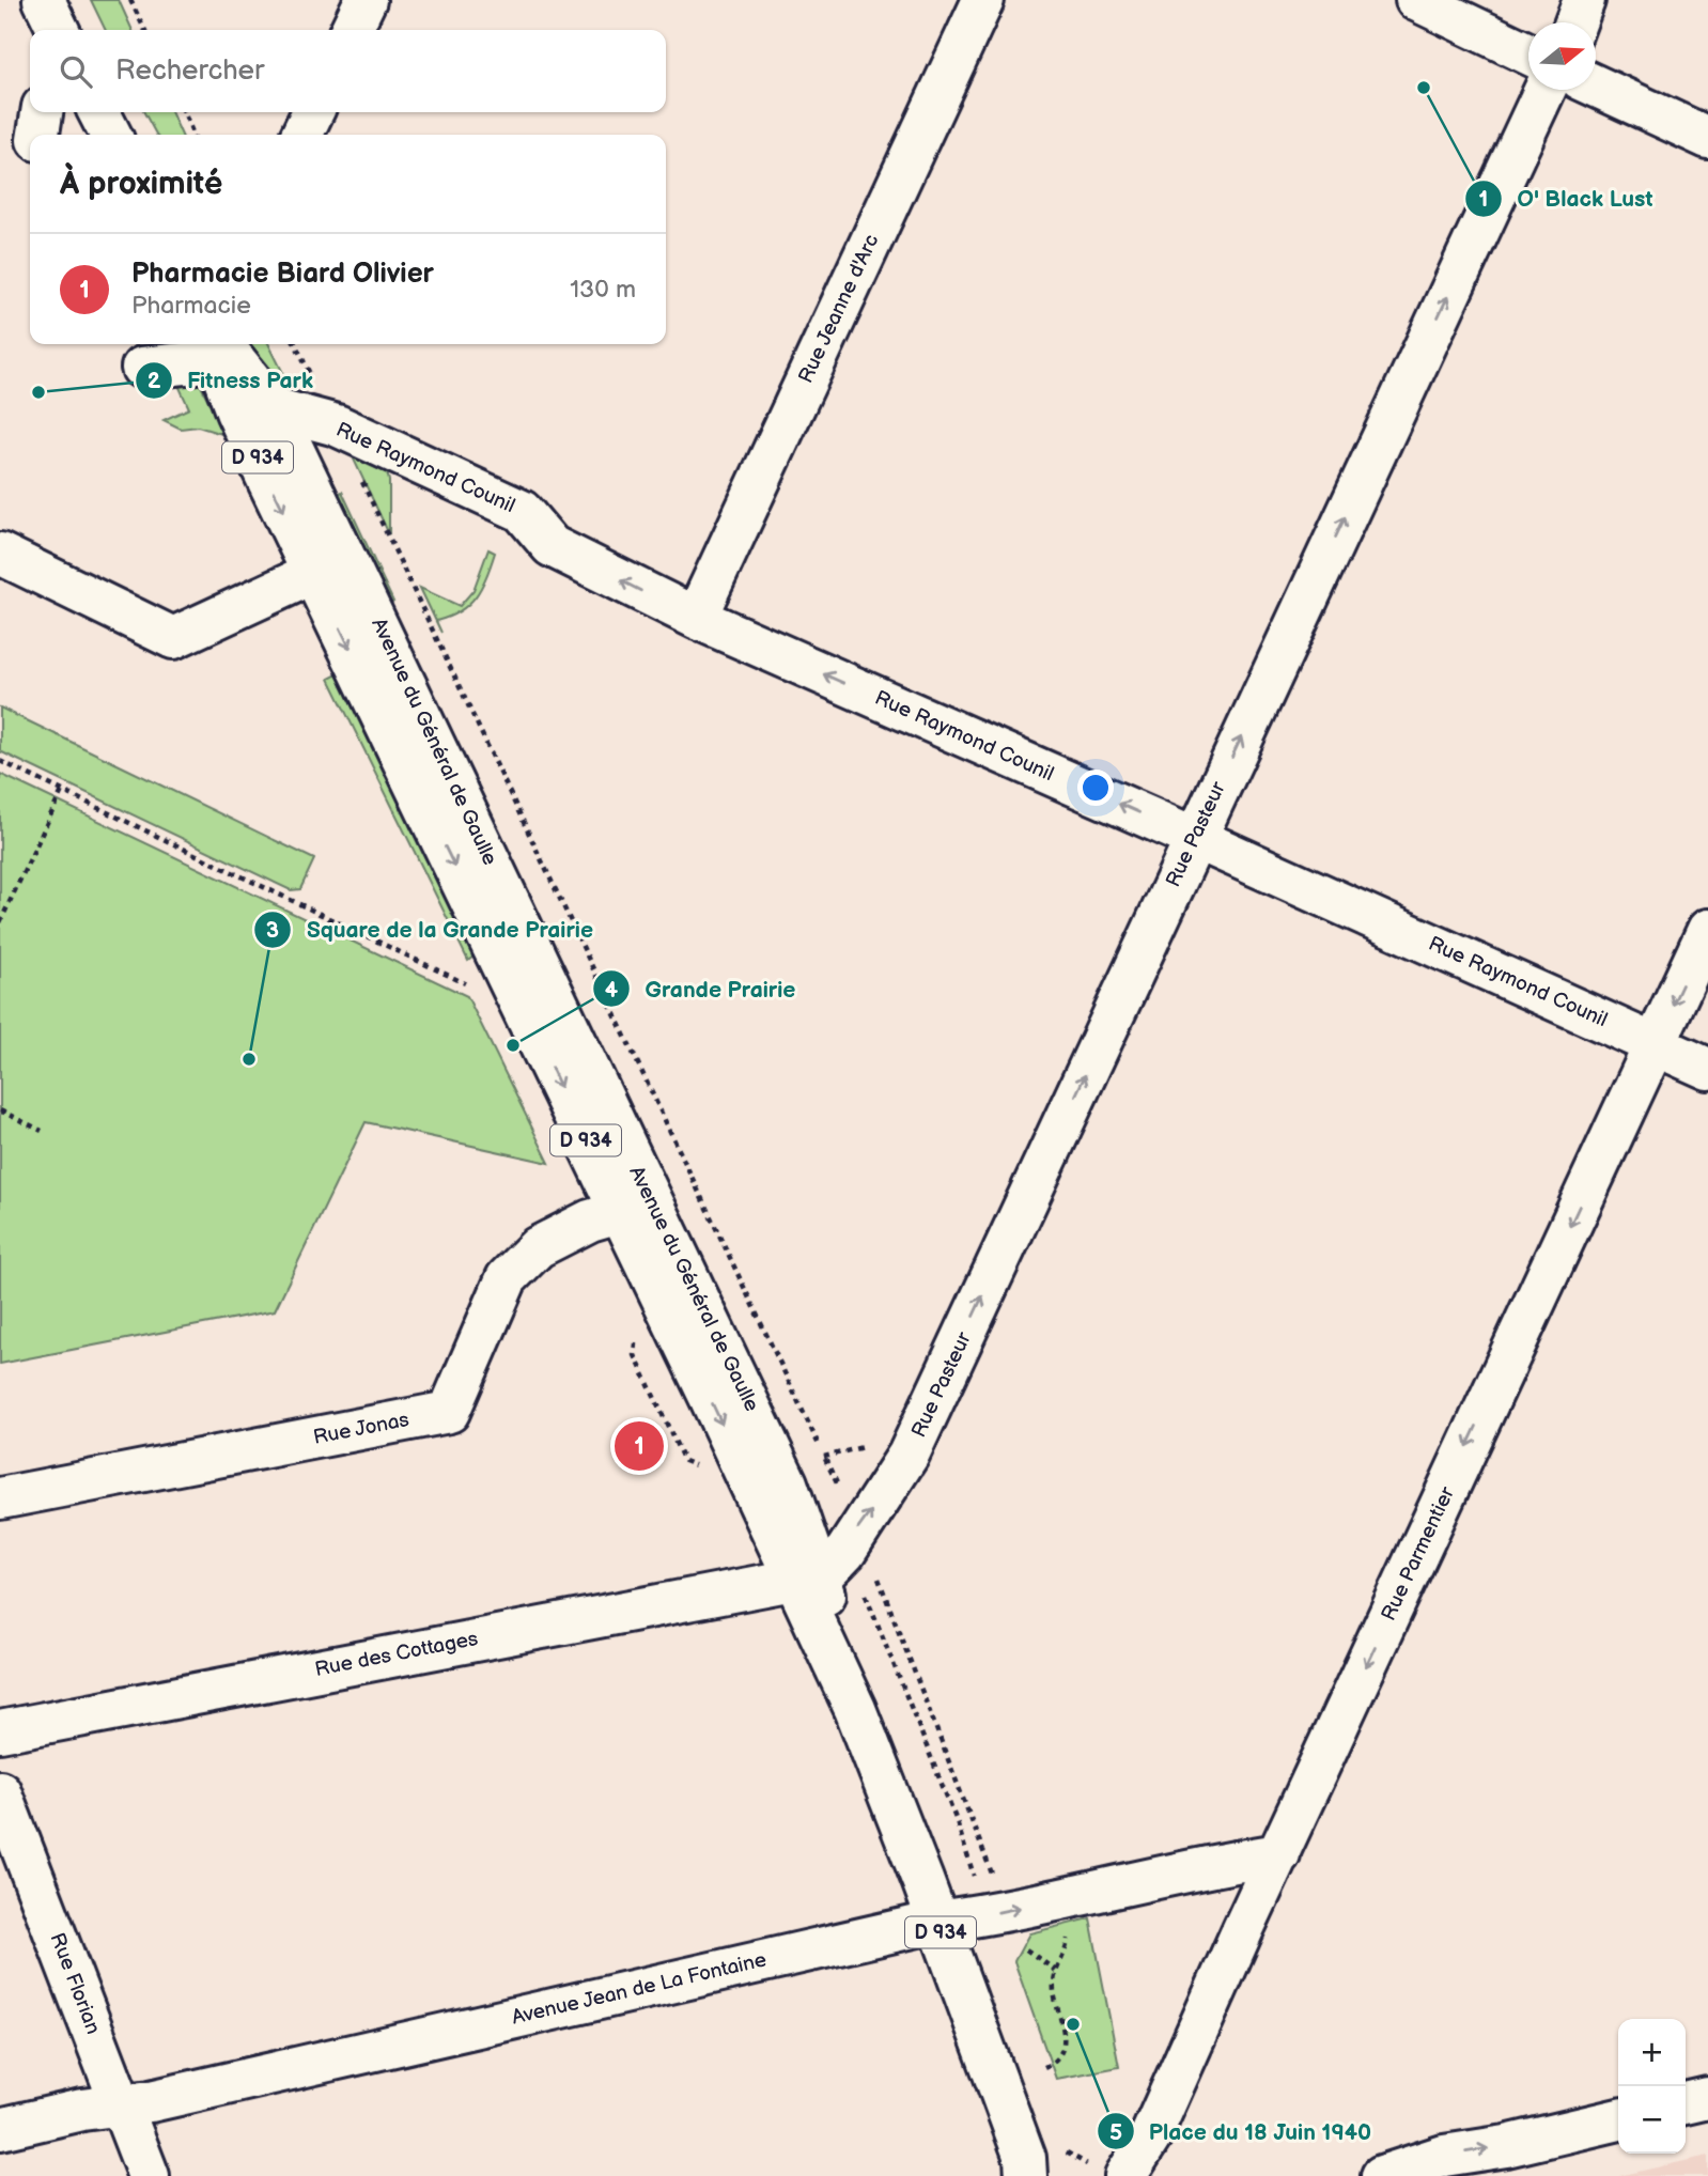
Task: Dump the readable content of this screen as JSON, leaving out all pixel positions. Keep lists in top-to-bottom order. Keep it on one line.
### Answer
{"streets":{"street":["Rue Jeanne d'Arc","D 934","Rue Raymond Counil","Avenue du Général de Gaulle","Rue Pasteur","Rue Jonas","Rue Parmentier","Rue des Cottages","Rue Florian","Avenue Jean de La Fontaine"]},"crossings":[["Rue Jeanne d'Arc","Rue Raymond Counil"],["Rue Raymond Counil","Avenue du Général de Gaulle"],["Rue Raymond Counil","Rue Pasteur"],["Rue Raymond Counil","Rue Parmentier"],["Avenue du Général de Gaulle","Rue Pasteur"],["Avenue du Général de Gaulle","Rue Jonas"],["Avenue du Général de Gaulle","Rue des Cottages"],["Avenue du Général de Gaulle","Avenue Jean de La Fontaine"],["Rue Pasteur","Rue des Cottages"],["Rue Parmentier","Avenue Jean de La Fontaine"],["Rue Florian","Avenue Jean de La Fontaine"]],"one_way":["Rue Raymond Counil","Rue Pasteur","Rue Parmentier"],"places":["O' Black Lust","Fitness Park","Grande Prairie","Square de la Grande Prairie","Place du 18 Juin 1940"],"north":"right","page":{"search":"Rechercher","heading":"À proximité","list":[{"mark":"1","name":"Pharmacie Biard Olivier","note":"Pharmacie","value":"130 m"}],"pins":"1","map_buttons":["+","−"]}}
